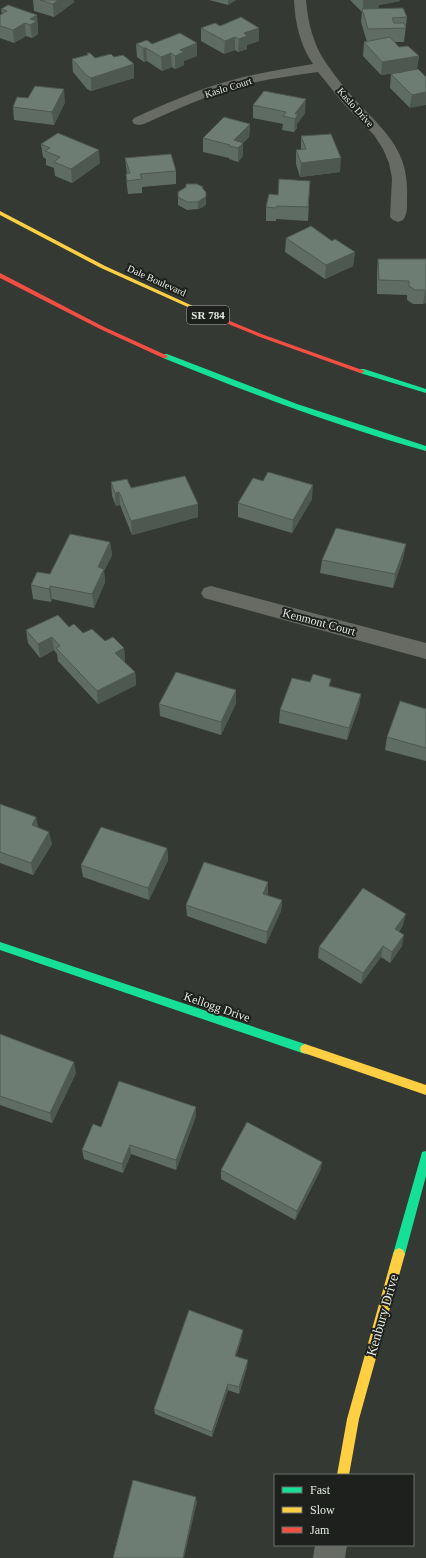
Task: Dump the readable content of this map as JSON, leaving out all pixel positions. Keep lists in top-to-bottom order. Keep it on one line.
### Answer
{"streets":{"main road":["Dale Boulevard","SR 784","Kellogg Drive","Kenbury Drive"],"street":["Kaslo Court","Kaslo Drive","Kenmont Court"]},"crossings":[["Kaslo Court","Kaslo Drive"]],"legend":["Fast","Slow","Jam"]}
